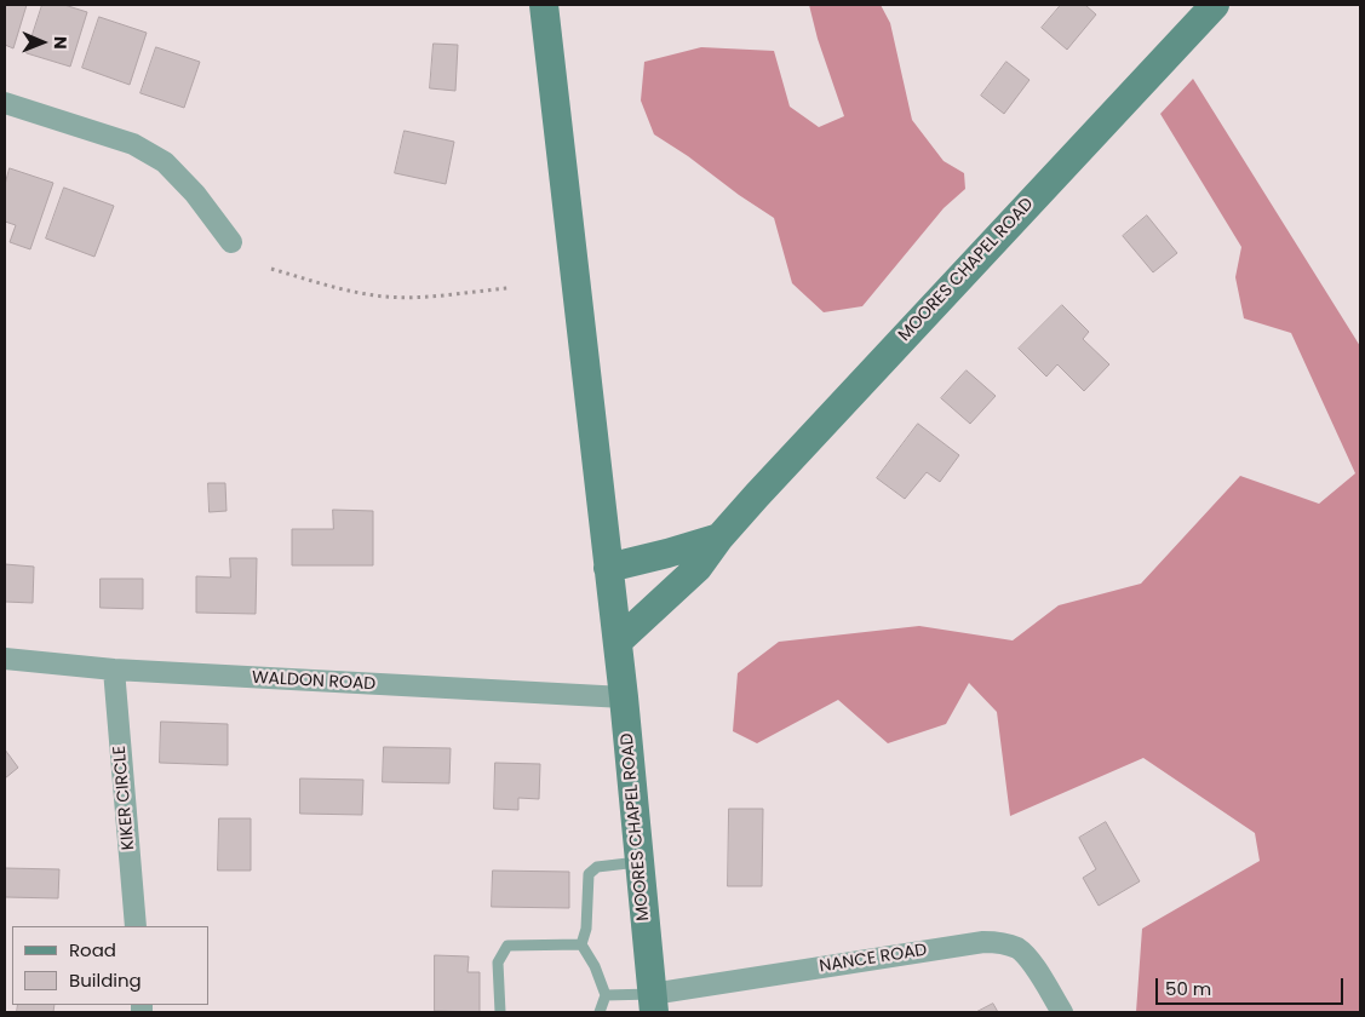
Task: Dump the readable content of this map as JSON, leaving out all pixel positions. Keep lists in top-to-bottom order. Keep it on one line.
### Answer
{"streets":{"main road":["MOORES CHAPEL ROAD"],"street":["WALDON ROAD","KIKER CIRCLE","NANCE ROAD"]},"crossings":[["MOORES CHAPEL ROAD","WALDON ROAD"],["MOORES CHAPEL ROAD","NANCE ROAD"],["WALDON ROAD","KIKER CIRCLE"]],"legend":["Road","Building"],"scale_bar":"50 m","north":"right"}
